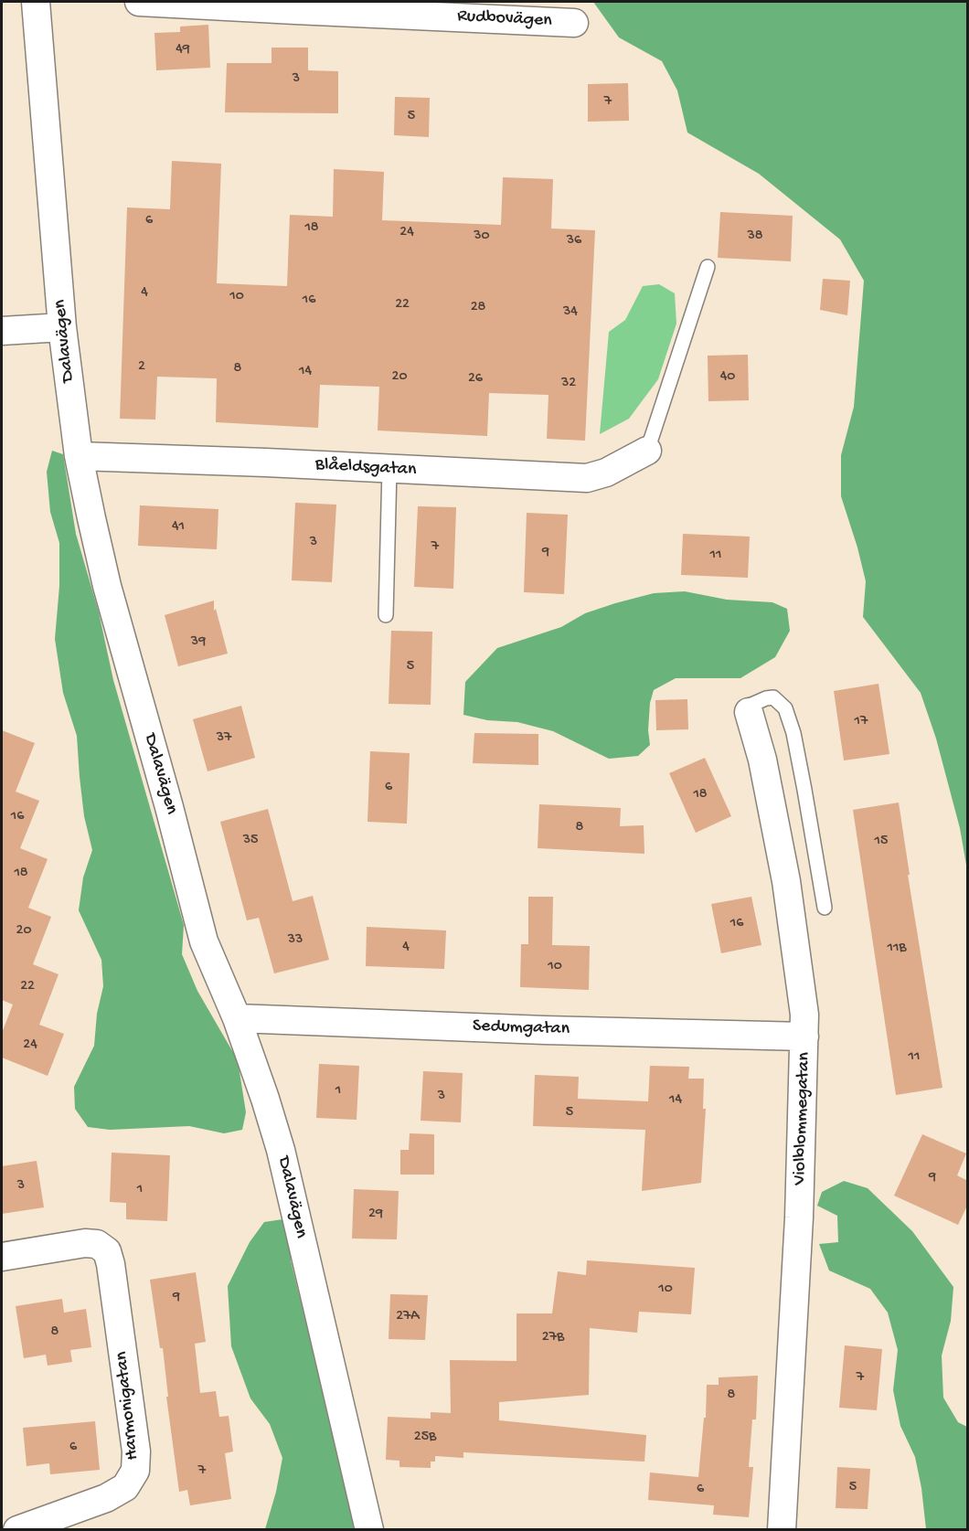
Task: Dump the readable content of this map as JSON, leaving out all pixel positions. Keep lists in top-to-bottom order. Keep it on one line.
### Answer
{"streets":{"street":["Rudbovägen","Dalavägen","Blåeldsgatan","Sedumgatan","Violblommegatan","Harmonigatan"]},"crossings":[["Dalavägen","Blåeldsgatan"],["Dalavägen","Sedumgatan"],["Sedumgatan","Violblommegatan"]],"house_numbers":["49","3","7","5","6","18","24","30","38","36","4","10","16","22","28","34","2","8","14","20","40","26","32","41","3","7","9","11","39","5","17","37","6","18","16","8","35","15","18","16","20","33","4","11B","10","22","24","11","1","3","14","5","9","3","1","29","10","9","27A","8","27B","7","8","25B","6","7","5","6"]}
